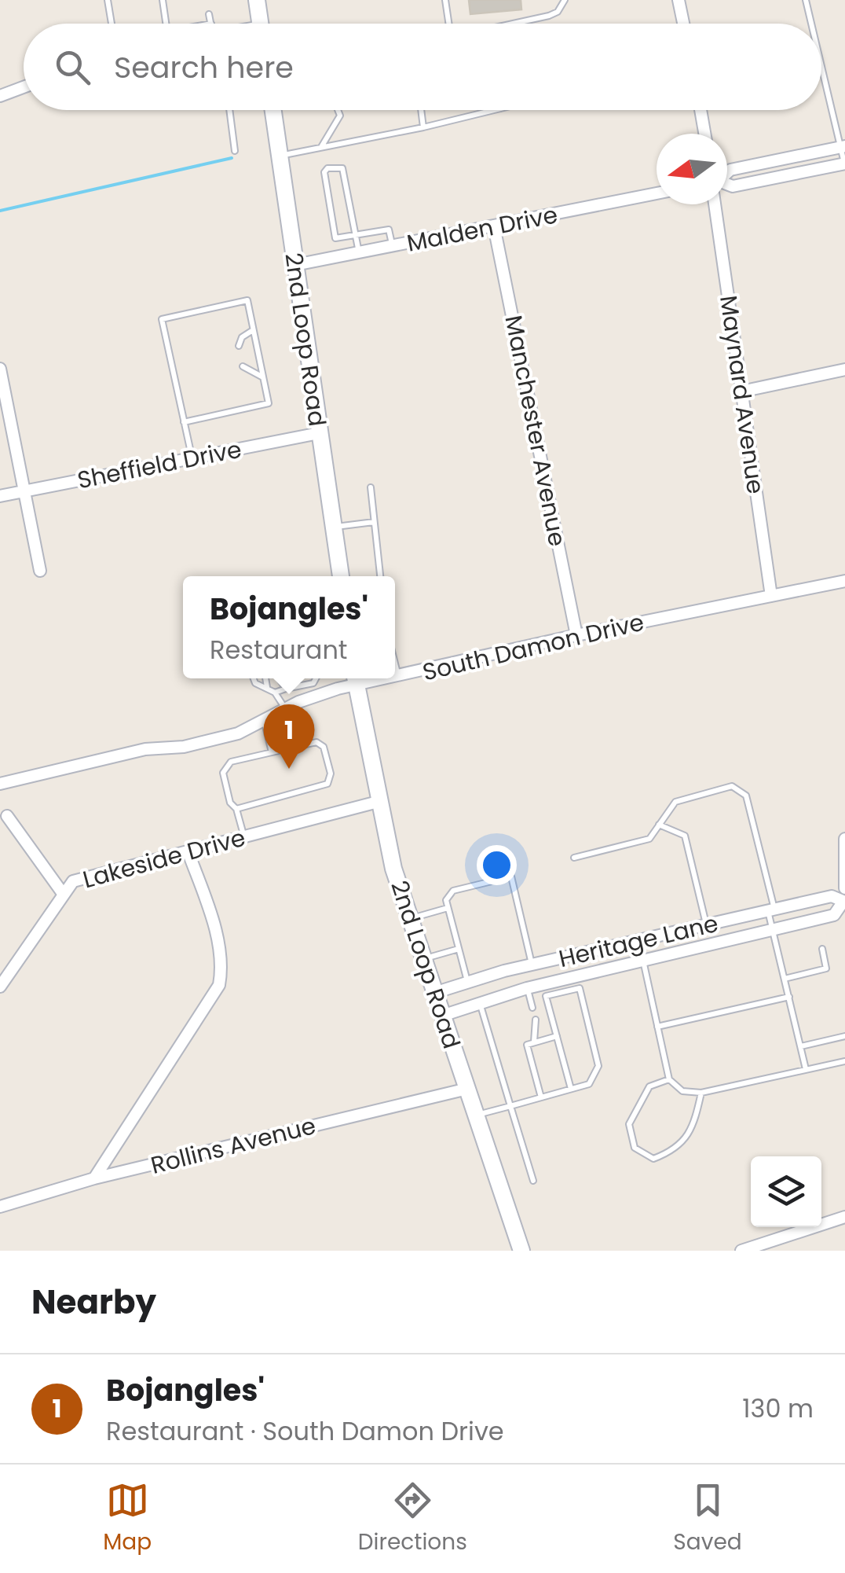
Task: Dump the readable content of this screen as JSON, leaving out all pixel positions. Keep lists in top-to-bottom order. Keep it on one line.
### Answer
{"streets":{"main road":["2nd Loop Road"],"street":["Malden Drive","Maynard Avenue","Manchester Avenue","Sheffield Drive","South Damon Drive","Lakeside Drive","Heritage Lane","Rollins Avenue"]},"crossings":[["Malden Drive","2nd Loop Road"],["Malden Drive","Manchester Avenue"],["2nd Loop Road","Sheffield Drive"],["2nd Loop Road","South Damon Drive"],["2nd Loop Road","Lakeside Drive"],["2nd Loop Road","Heritage Lane"],["2nd Loop Road","Rollins Avenue"],["Maynard Avenue","South Damon Drive"],["Manchester Avenue","South Damon Drive"]],"north":"left","page":{"search":"Search here","popup":["Bojangles'","Restaurant"],"pins":"1","heading":"Nearby","list":[{"mark":"1","name":"Bojangles'","note":"Restaurant · South Damon Drive","value":"130 m"}],"nav":["Map","Directions","Saved"]}}
